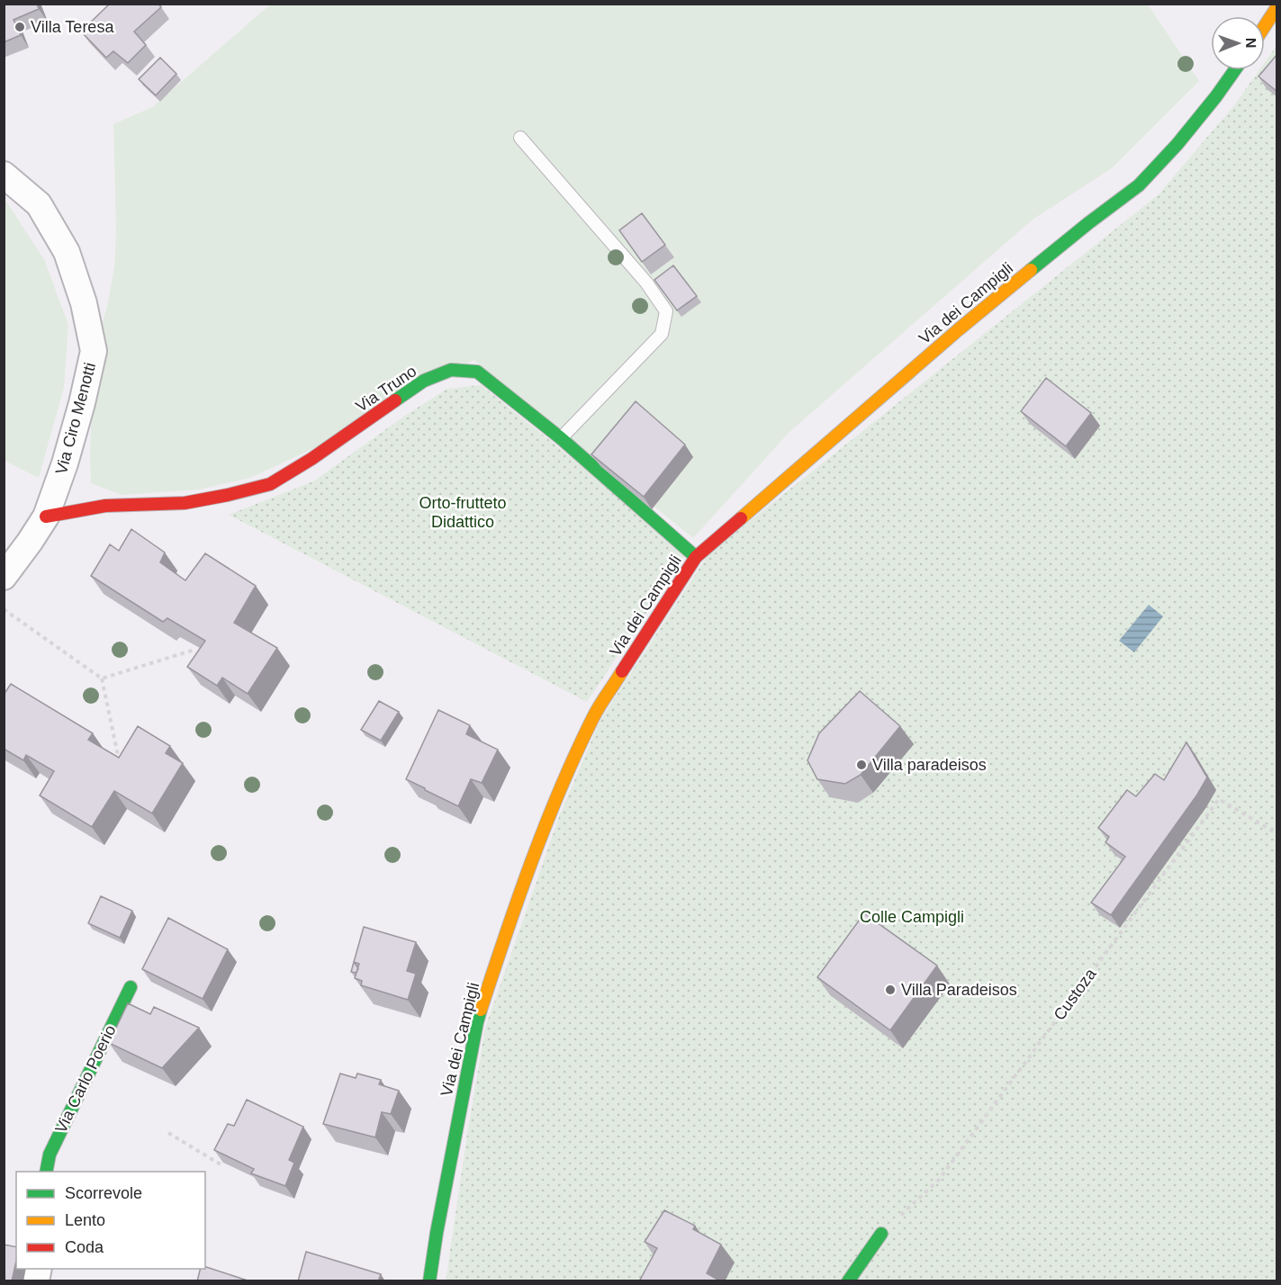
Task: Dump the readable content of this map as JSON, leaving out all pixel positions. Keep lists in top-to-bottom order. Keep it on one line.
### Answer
{"streets":{"street":["Via dei Campigli","Via Truno","Via Ciro Menotti","Via Carlo Poerio"],"path":["Custoza"]},"crossings":[["Via dei Campigli","Via Truno"],["Via Truno","Via Ciro Menotti"]],"parks":["Orto-frutteto Didattico","Colle Campigli"],"places":["Villa Teresa","Villa paradeisos","Villa Paradeisos"],"legend":["Scorrevole","Lento","Coda"],"north":"right"}
